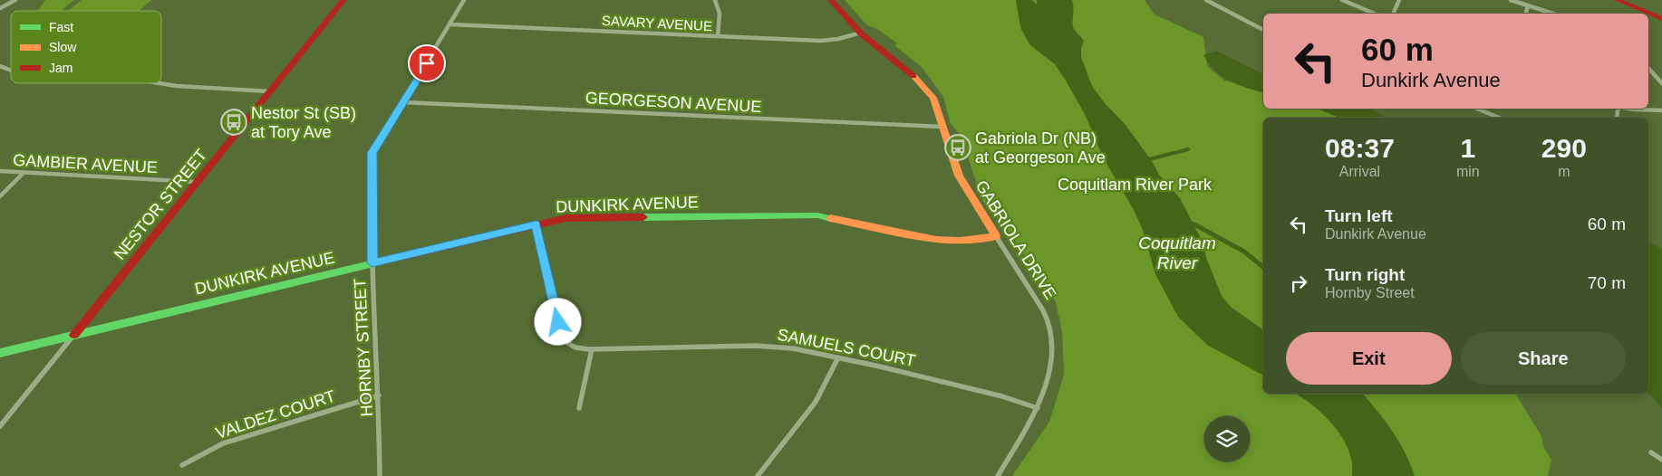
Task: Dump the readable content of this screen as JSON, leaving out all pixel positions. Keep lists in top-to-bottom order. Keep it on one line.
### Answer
{"streets":{"street":["SAVARY AVENUE","GEORGESON AVENUE","GAMBIER AVENUE","NESTOR STREET","DUNKIRK AVENUE","GABRIOLA DRIVE","HORNBY STREET","SAMUELS COURT","VALDEZ COURT"]},"crossings":[["SAVARY AVENUE","GABRIOLA DRIVE"],["SAVARY AVENUE","HORNBY STREET"],["GEORGESON AVENUE","GABRIOLA DRIVE"],["GEORGESON AVENUE","HORNBY STREET"],["GAMBIER AVENUE","NESTOR STREET"],["NESTOR STREET","DUNKIRK AVENUE"],["DUNKIRK AVENUE","GABRIOLA DRIVE"],["DUNKIRK AVENUE","HORNBY STREET"],["DUNKIRK AVENUE","SAMUELS COURT"],["GABRIOLA DRIVE","SAMUELS COURT"],["HORNBY STREET","VALDEZ COURT"]],"water":["Coquitlam River"],"parks":["Coquitlam River Park"],"places":{"bus stop":["Nestor St (SB) at Tory Ave","Gabriola Dr (NB) at Georgeson Ave"]},"legend":["Fast","Slow","Jam"],"page":{"turn":["60 m","Dunkirk Avenue"],"eta":["08:37","Arrival","1","min","290","m"],"list":[{"name":"Turn left","note":"Dunkirk Avenue","value":"60 m"},{"name":"Turn right","note":"Hornby Street","value":"70 m"}],"buttons":["Exit","Share"]}}
